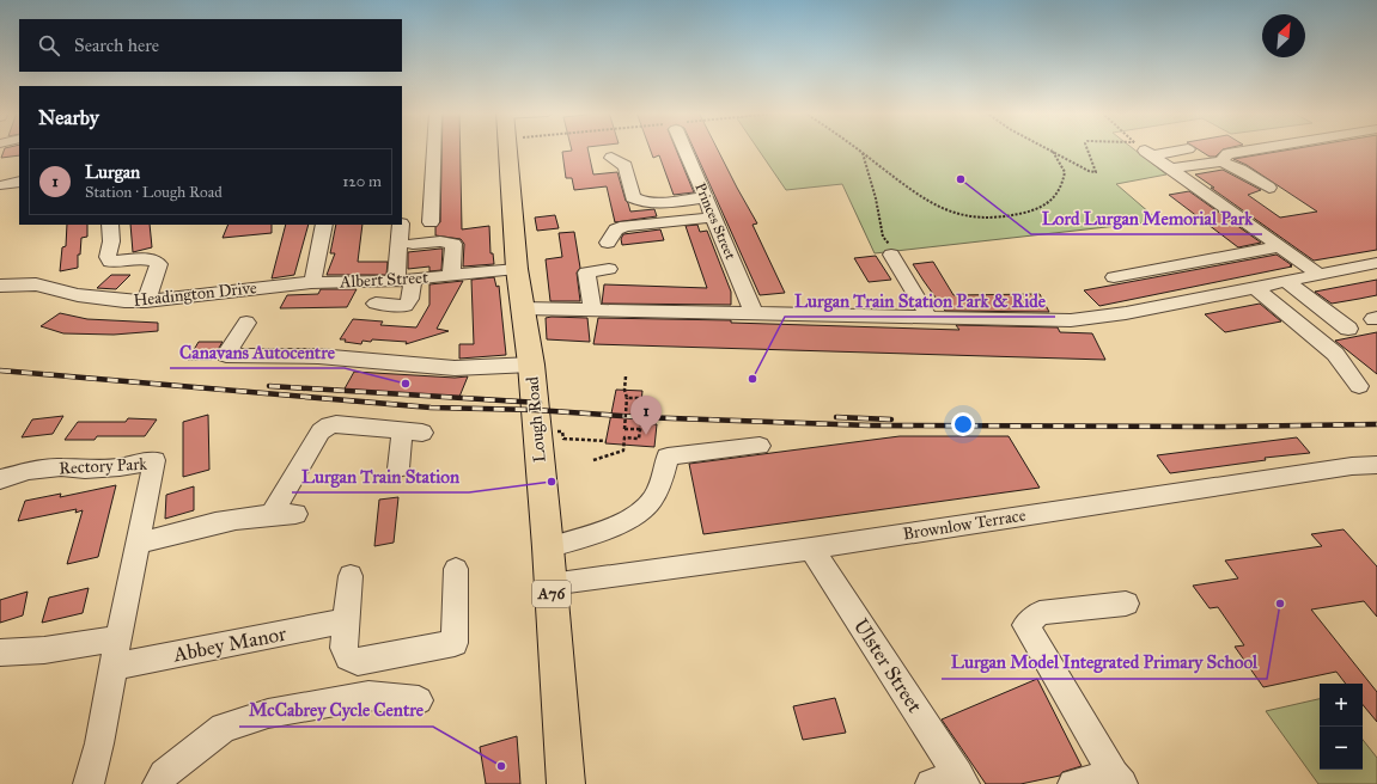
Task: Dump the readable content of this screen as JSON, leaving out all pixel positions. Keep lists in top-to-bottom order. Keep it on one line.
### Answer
{"streets":{"main road":["Lough Road","A76"],"street":["Princes Street","Albert Street","Headington Drive","Rectory Park","Brownlow Terrace","Abbey Manor","Ulster Street"]},"crossings":[["Albert Street","Headington Drive"],["Albert Street","Lough Road"],["Lough Road","Brownlow Terrace"],["Rectory Park","Abbey Manor"],["Brownlow Terrace","Ulster Street"]],"places":["Lord Lurgan Memorial Park","Lurgan Train Station Park & Ride","Canavans Autocentre","Lurgan Train Station","Lurgan Model Integrated Primary School","McCabrey Cycle Centre"],"north":"top right","page":{"search":"Search here","heading":"Nearby","list":[{"mark":"1","name":"Lurgan","note":"Station · Lough Road","value":"120 m"}],"pins":"1","map_buttons":["+","−"]}}
